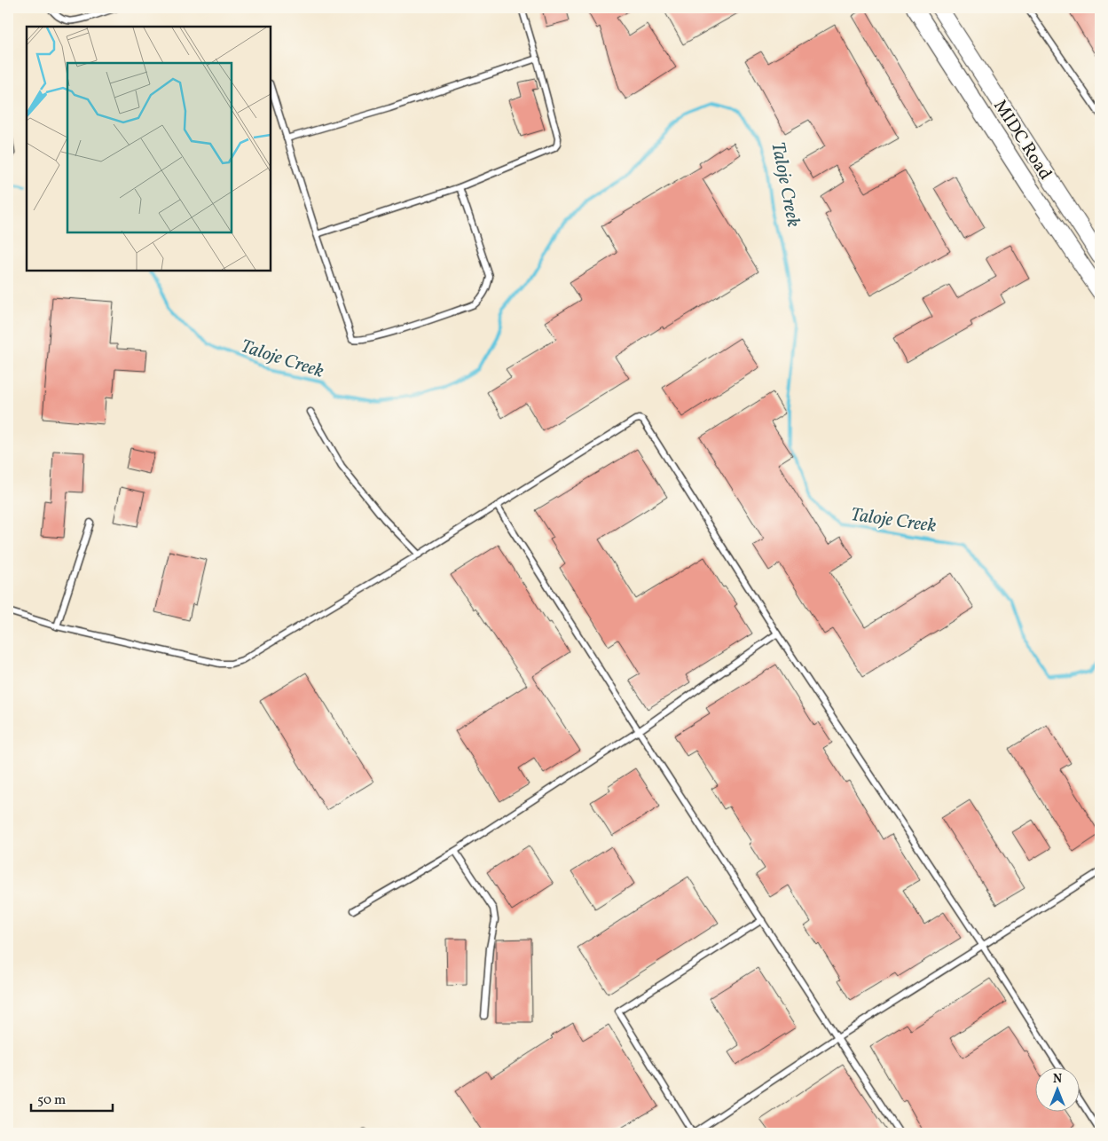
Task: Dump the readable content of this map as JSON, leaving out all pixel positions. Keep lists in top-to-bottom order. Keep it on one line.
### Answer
{"streets":{"main road":["MIDC Road"]},"water":["Taloje Creek"],"scale_bar":"50 m","north":"top"}
